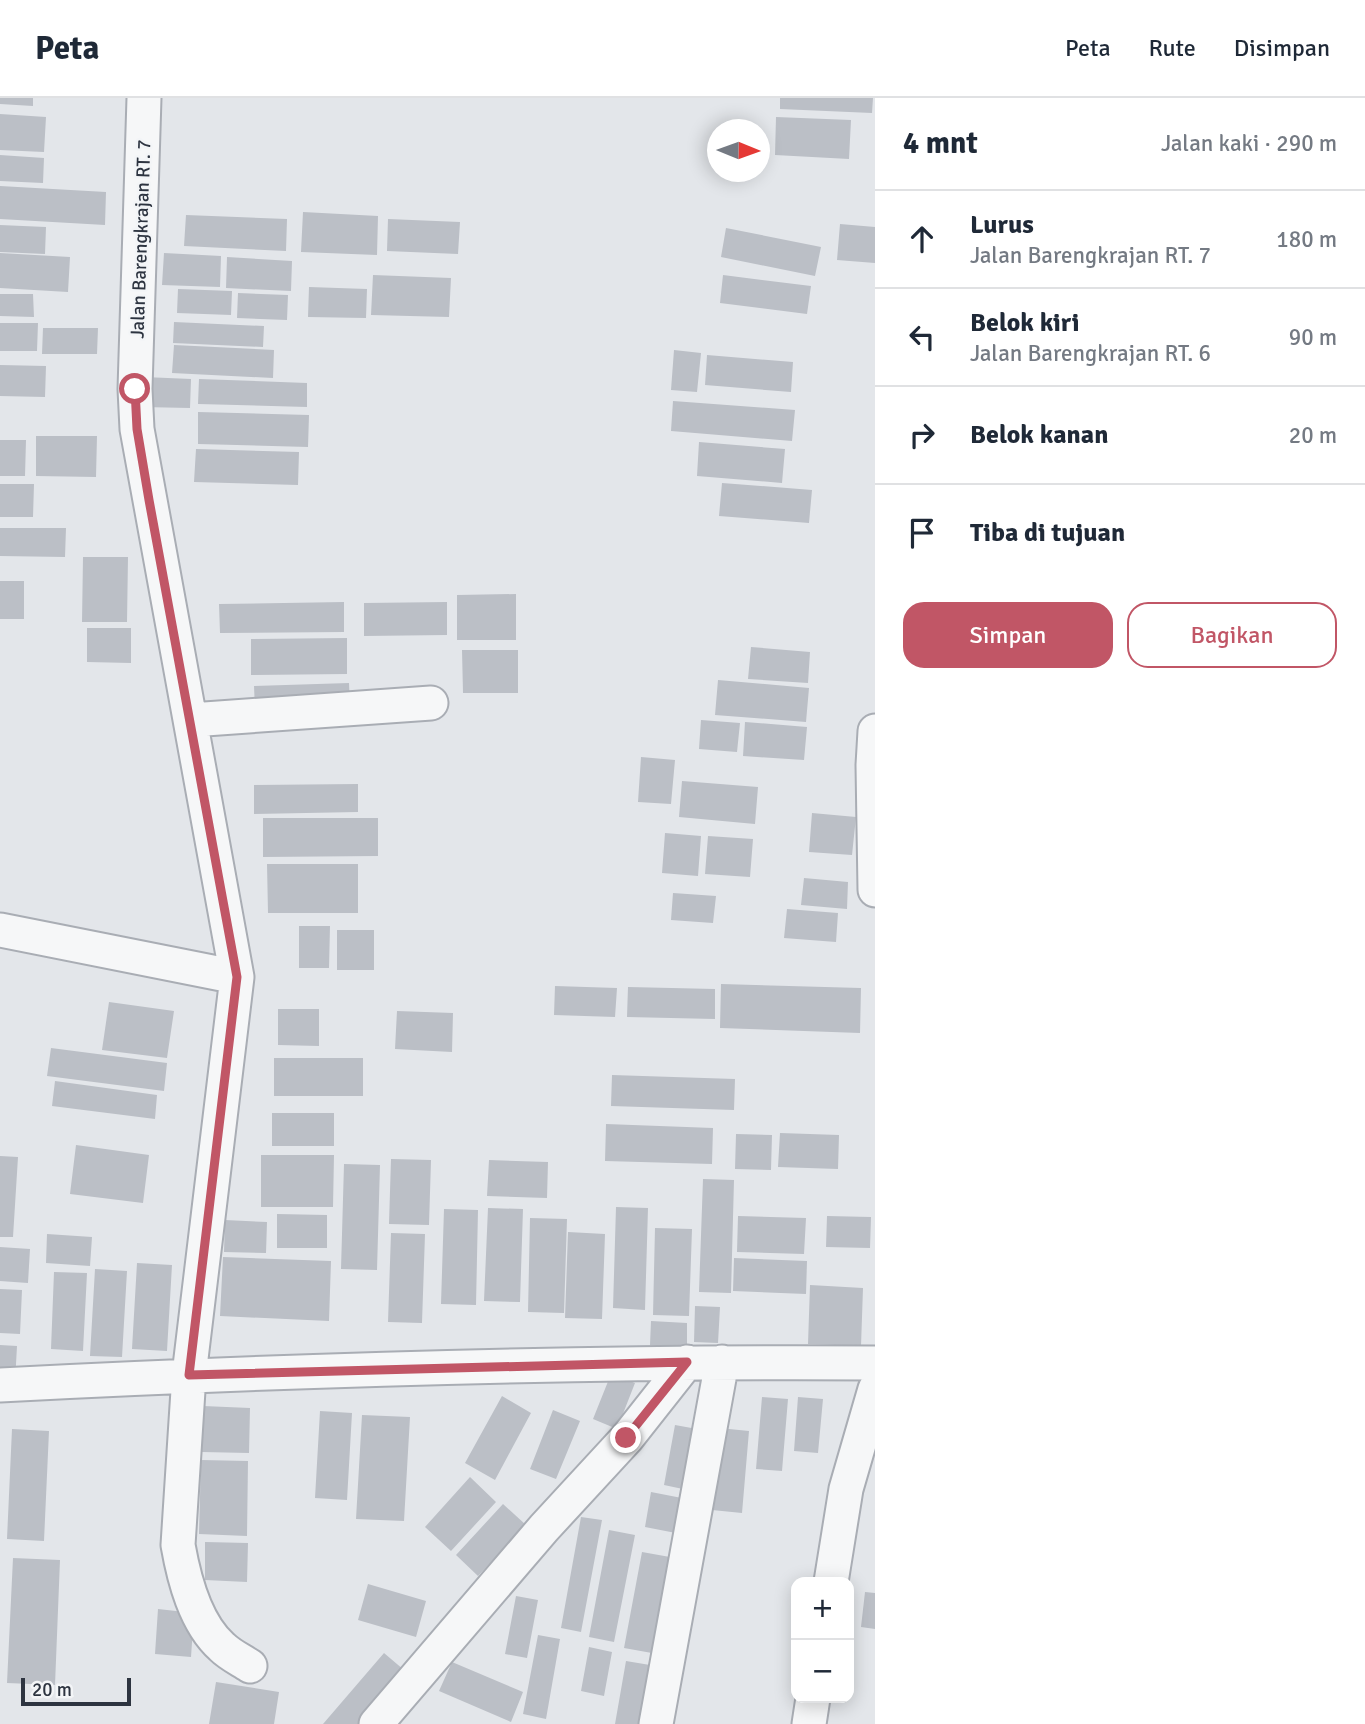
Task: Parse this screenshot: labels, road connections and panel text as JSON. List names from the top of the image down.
{
  "streets": {
    "street": ["Jalan Barengkrajan RT. 7"]
  },
  "scale_bar": "20 m",
  "north": "right",
  "page": {
    "header": "Peta",
    "nav": ["Peta", "Rute", "Disimpan"],
    "heading": ["4 mnt", "Jalan kaki · 290 m"],
    "list": [
      ["Lurus", "Jalan Barengkrajan RT. 7", "180 m"],
      ["Belok kiri", "Jalan Barengkrajan RT. 6", "90 m"],
      ["Belok kanan", "20 m"],
      "Tiba di tujuan"
    ],
    "buttons": ["Simpan", "Bagikan"],
    "map_buttons": ["+", "−"],
    "scale": "20 m"
  }
}
